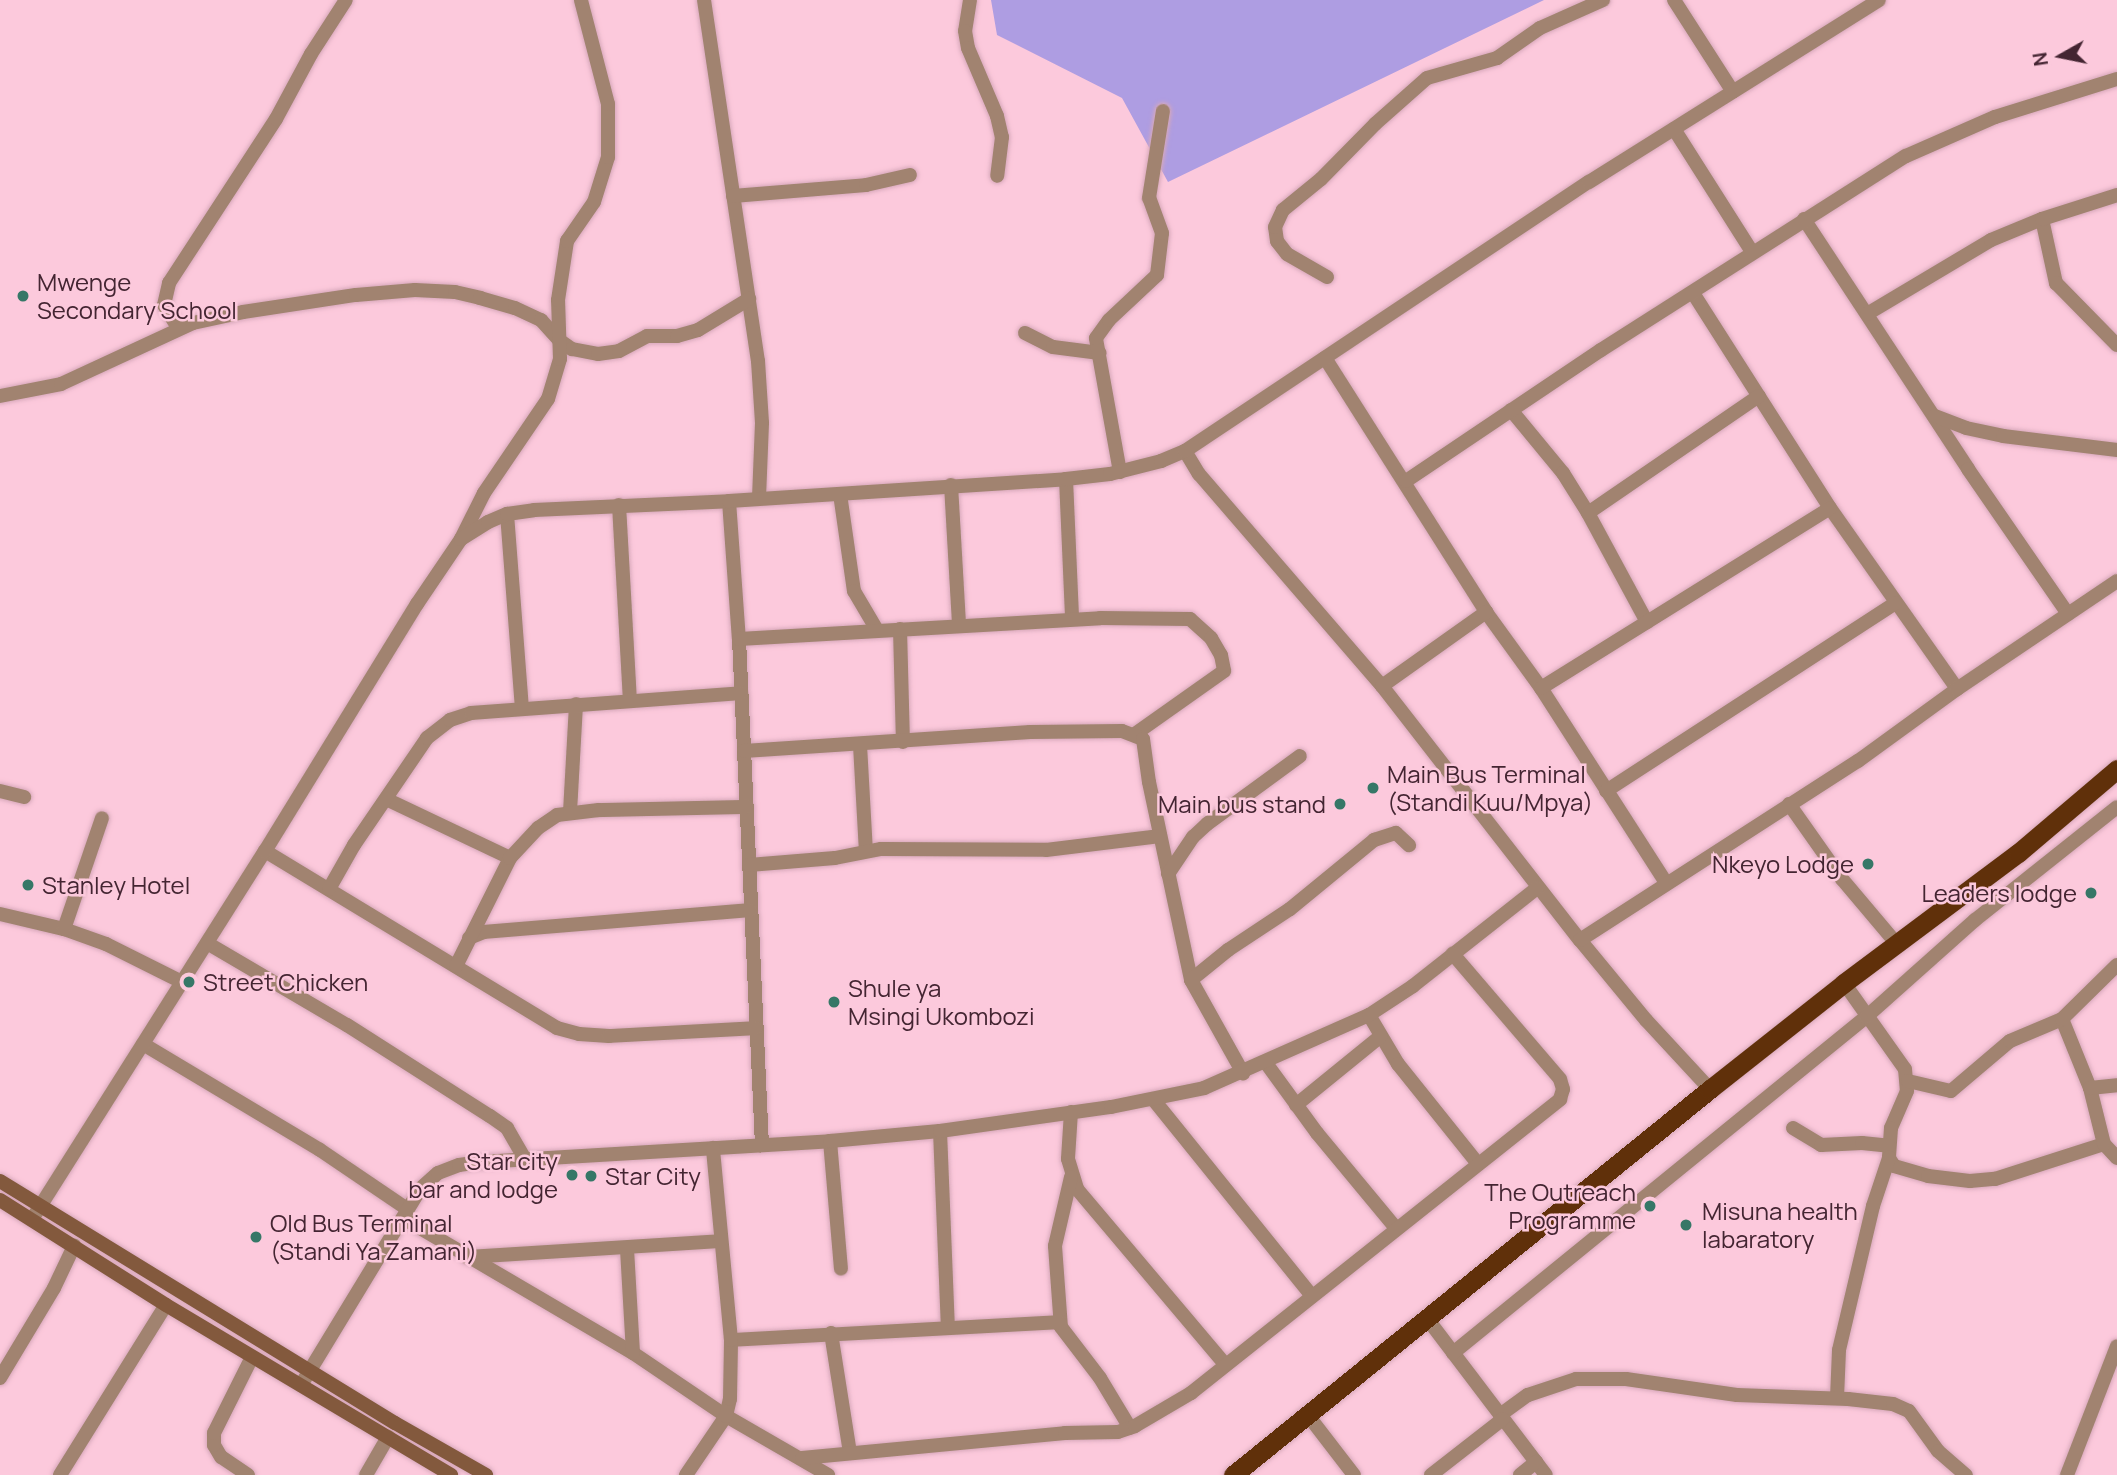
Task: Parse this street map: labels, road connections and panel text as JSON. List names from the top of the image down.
{
  "places": [
    "Mwenge Secondary School",
    "Main Bus Terminal (Standi Kuu/Mpya)",
    "Main bus stand",
    "Nkeyo Lodge",
    "Stanley Hotel",
    "Leaders lodge",
    "Street Chicken",
    "Shule ya Msingi Ukombozi",
    "Star city bar and lodge",
    "Star City",
    "The Outreach Programme",
    "Misuna health labaratory",
    "Old Bus Terminal (Standi Ya Zamani)"
  ],
  "north": "left"
}
